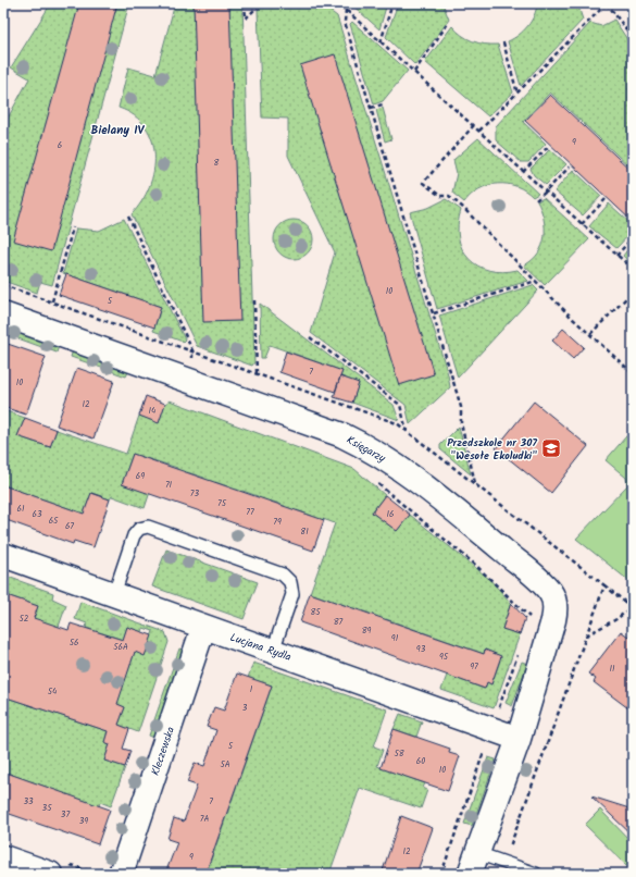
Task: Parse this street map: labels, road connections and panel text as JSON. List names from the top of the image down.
{
  "streets": {
    "street": ["Księgarzy", "Lucjana Rydla", "Kleczewska"]
  },
  "crossings": [
    ["Księgarzy", "Lucjana Rydla"],
    ["Lucjana Rydla", "Kleczewska"]
  ],
  "districts": ["Bielany IV"],
  "places": {
    "school or university": ["Przedszkole nr 307 \"Wesołe Ekoludki\""]
  },
  "house_numbers": [
    "9",
    "6",
    "8",
    "10",
    "5",
    "7",
    "10",
    "12",
    "14",
    "69",
    "71",
    "73",
    "75",
    "61",
    "77",
    "63",
    "16",
    "65",
    "79",
    "67",
    "81",
    "85",
    "52",
    "87",
    "89",
    "91",
    "56",
    "56A",
    "93",
    "95",
    "97",
    "11",
    "1",
    "54",
    "3",
    "5",
    "58",
    "60",
    "5A",
    "10",
    "33",
    "7",
    "35",
    "37",
    "7A",
    "39",
    "12",
    "9"
  ]
}
